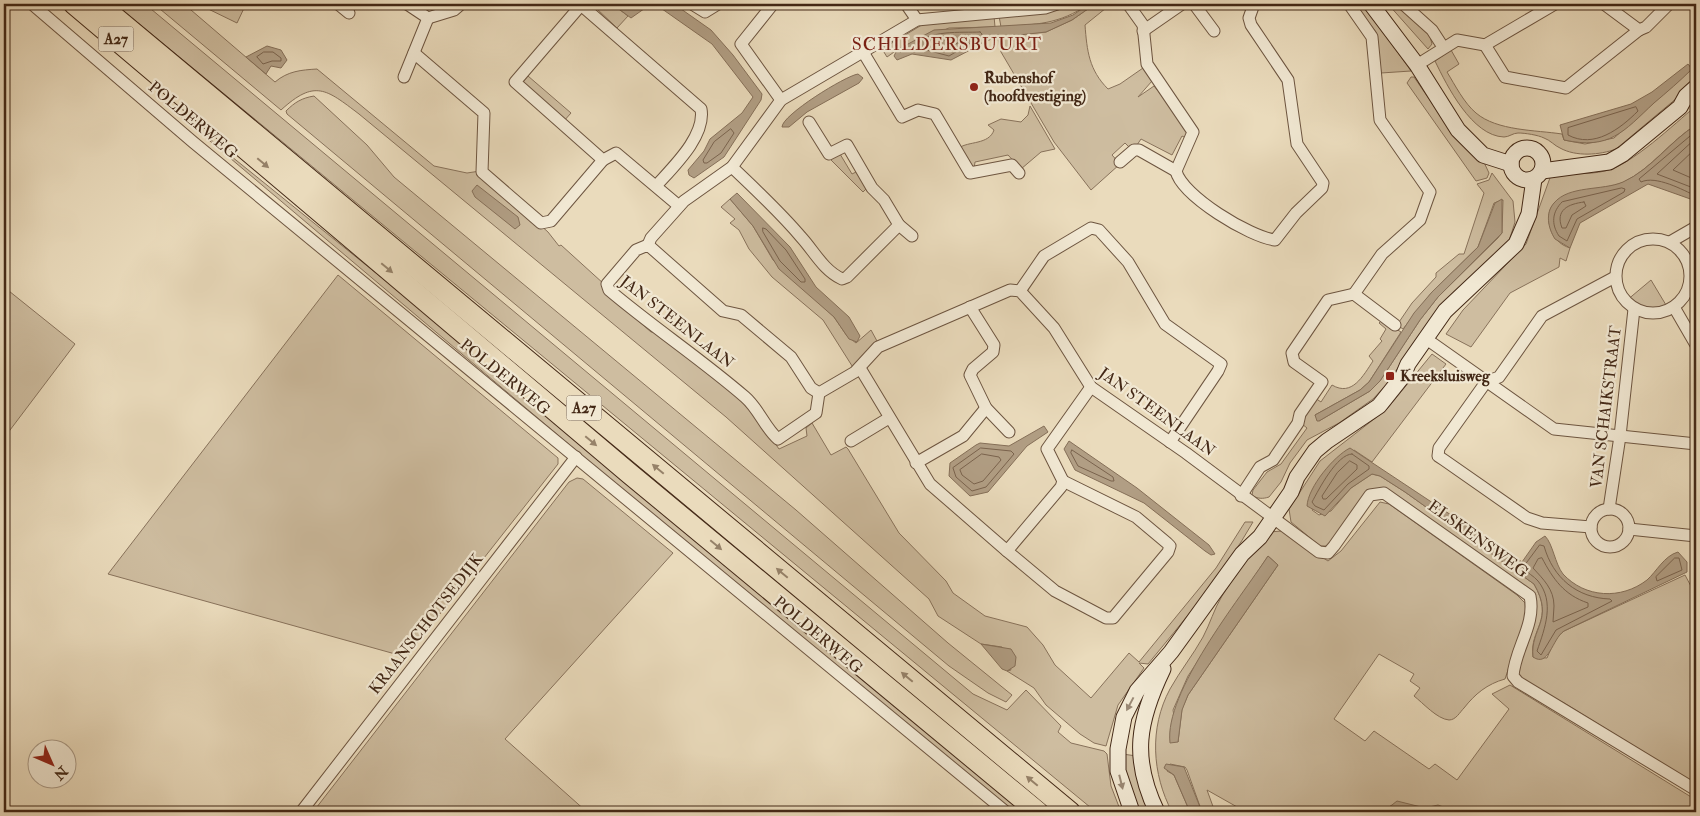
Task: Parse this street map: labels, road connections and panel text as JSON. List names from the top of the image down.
{
  "streets": {
    "highway": ["A27"],
    "street": [
      "POLDERWEG",
      "JAN STEENLAAN",
      "VAN SCHAIKSTRAAT",
      "ELSKENSWEG",
      "KRAANSCHOTSEDIJK"
    ]
  },
  "crossings": [
    ["POLDERWEG", "KRAANSCHOTSEDIJK"],
    ["JAN STEENLAAN", "ELSKENSWEG"]
  ],
  "districts": ["SCHILDERSBUURT"],
  "places": {
    "other": ["Rubenshof (hoofdvestiging)"],
    "transit": ["Kreeksluisweg"]
  },
  "north": "bottom right"
}
